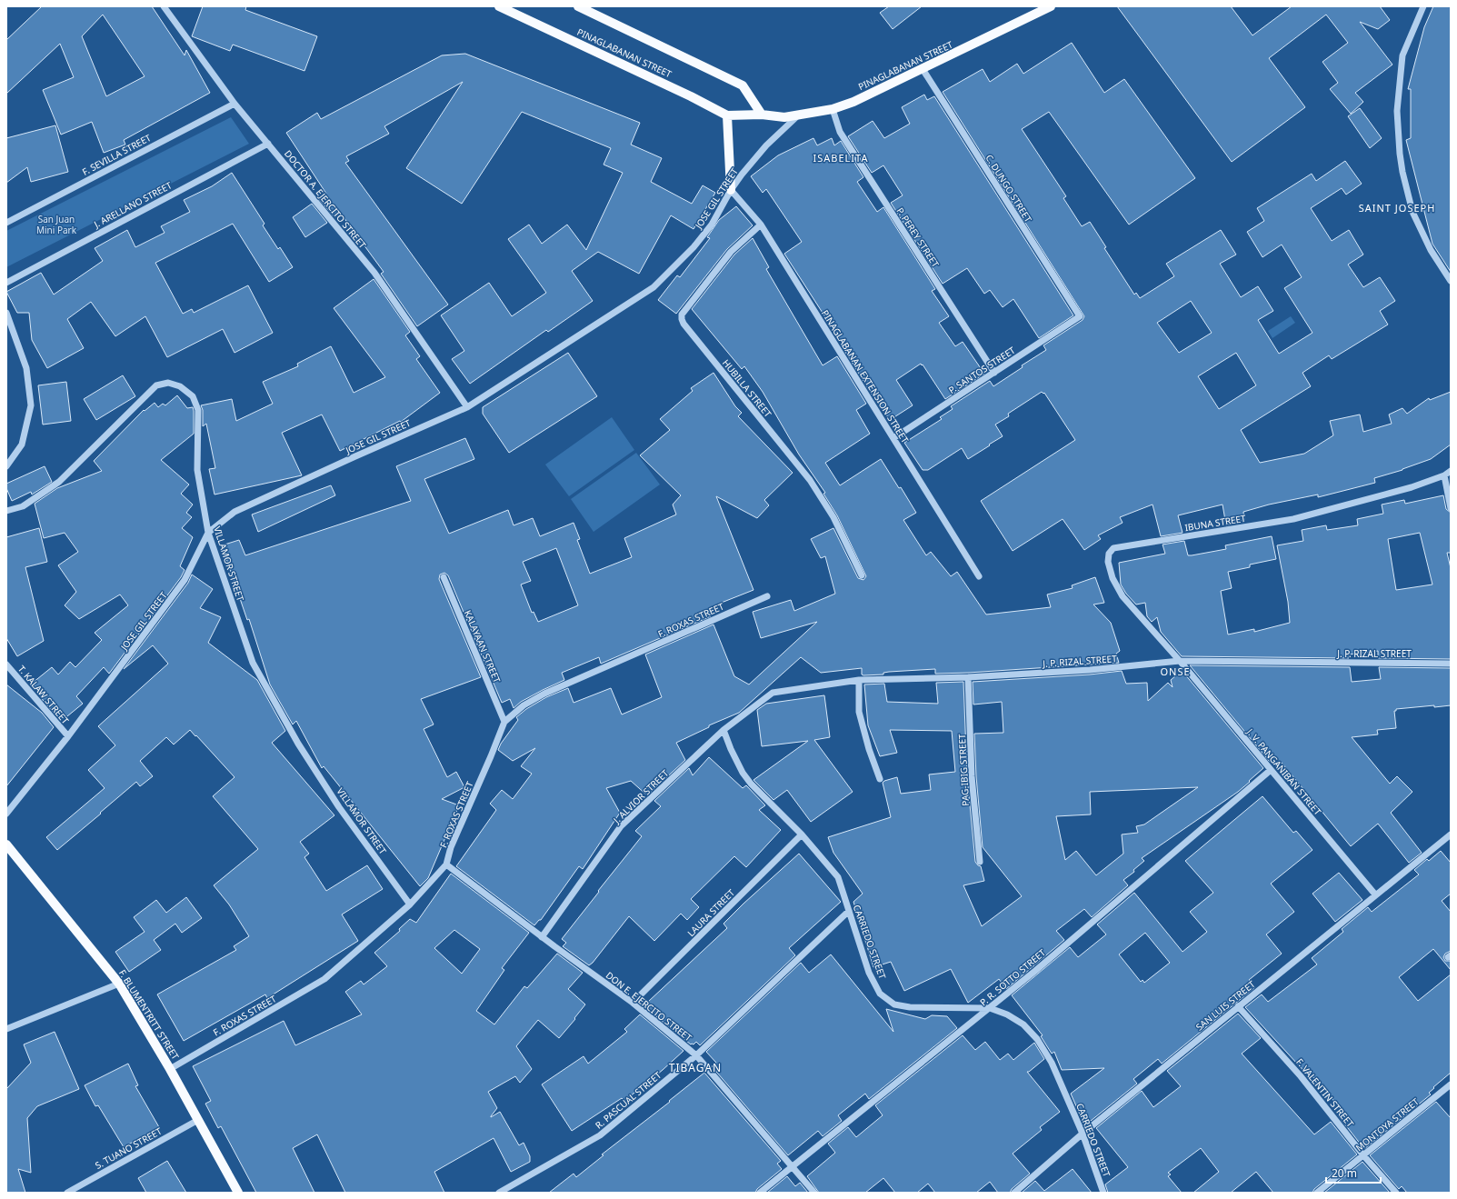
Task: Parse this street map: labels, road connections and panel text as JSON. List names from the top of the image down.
{
  "streets": {
    "main road": ["PINAGLABANAN STREET", "F. BLUMENTRITT STREET"],
    "street": [
      "F. SEVILLA STREET",
      "C. DUNGO STREET",
      "JOSE GIL STREET",
      "DOCTOR A. EJERCITO STREET",
      "J. ARELLANO STREET",
      "P. PEREY STREET",
      "P. SANTOS STREET",
      "PINAGLABANAN EXTENSION STREET",
      "HUBILLA STREET",
      "IBUNA STREET",
      "VILLAMOR STREET",
      "F. ROXAS STREET",
      "KALAYAAN STREET",
      "J. P. RIZAL STREET",
      "T. KALAW STREET",
      "PAG-IBIG STREET",
      "J. V. PANGANIBAN STREET",
      "J. ALVIOR STREET",
      "LAURA STREET",
      "CARRIEDO STREET",
      "P. R. SOTTO STREET",
      "SAN LUIS STREET",
      "DON E. EJERCITO STREET",
      "F. VALENTIN STREET",
      "R. PASCUAL STREET",
      "MONTOYA STREET",
      "S. TUANO STREET"
    ]
  },
  "crossings": [
    ["PINAGLABANAN STREET", "C. DUNGO STREET"],
    ["PINAGLABANAN STREET", "JOSE GIL STREET"],
    ["PINAGLABANAN STREET", "P. PEREY STREET"],
    ["F. SEVILLA STREET", "DOCTOR A. EJERCITO STREET"],
    ["C. DUNGO STREET", "P. SANTOS STREET"],
    ["JOSE GIL STREET", "DOCTOR A. EJERCITO STREET"],
    ["JOSE GIL STREET", "PINAGLABANAN EXTENSION STREET"],
    ["JOSE GIL STREET", "VILLAMOR STREET"],
    ["JOSE GIL STREET", "T. KALAW STREET"],
    ["DOCTOR A. EJERCITO STREET", "J. ARELLANO STREET"],
    ["P. PEREY STREET", "P. SANTOS STREET"],
    ["P. SANTOS STREET", "PINAGLABANAN EXTENSION STREET"],
    ["PINAGLABANAN EXTENSION STREET", "HUBILLA STREET"],
    ["IBUNA STREET", "J. P. RIZAL STREET"],
    ["IBUNA STREET", "J. V. PANGANIBAN STREET"],
    ["VILLAMOR STREET", "F. ROXAS STREET"],
    ["F. ROXAS STREET", "KALAYAAN STREET"],
    ["F. ROXAS STREET", "DON E. EJERCITO STREET"],
    ["F. ROXAS STREET", "F. BLUMENTRITT STREET"],
    ["J. P. RIZAL STREET", "PAG-IBIG STREET"],
    ["J. P. RIZAL STREET", "J. V. PANGANIBAN STREET"],
    ["J. P. RIZAL STREET", "J. ALVIOR STREET"],
    ["J. P. RIZAL STREET", "CARRIEDO STREET"],
    ["J. V. PANGANIBAN STREET", "P. R. SOTTO STREET"],
    ["J. V. PANGANIBAN STREET", "SAN LUIS STREET"],
    ["J. ALVIOR STREET", "CARRIEDO STREET"],
    ["J. ALVIOR STREET", "DON E. EJERCITO STREET"],
    ["LAURA STREET", "CARRIEDO STREET"],
    ["LAURA STREET", "DON E. EJERCITO STREET"],
    ["CARRIEDO STREET", "P. R. SOTTO STREET"],
    ["CARRIEDO STREET", "SAN LUIS STREET"],
    ["CARRIEDO STREET", "R. PASCUAL STREET"],
    ["P. R. SOTTO STREET", "DON E. EJERCITO STREET"],
    ["SAN LUIS STREET", "F. VALENTIN STREET"],
    ["DON E. EJERCITO STREET", "R. PASCUAL STREET"],
    ["F. BLUMENTRITT STREET", "S. TUANO STREET"],
    ["F. VALENTIN STREET", "MONTOYA STREET"]
  ],
  "districts": [
    "ISABELITA",
    "SAINT JOSEPH",
    "ONSE",
    "TIBAGAN"
  ],
  "parks": ["San Juan Mini Park"],
  "scale_bar": "20 m"
}
